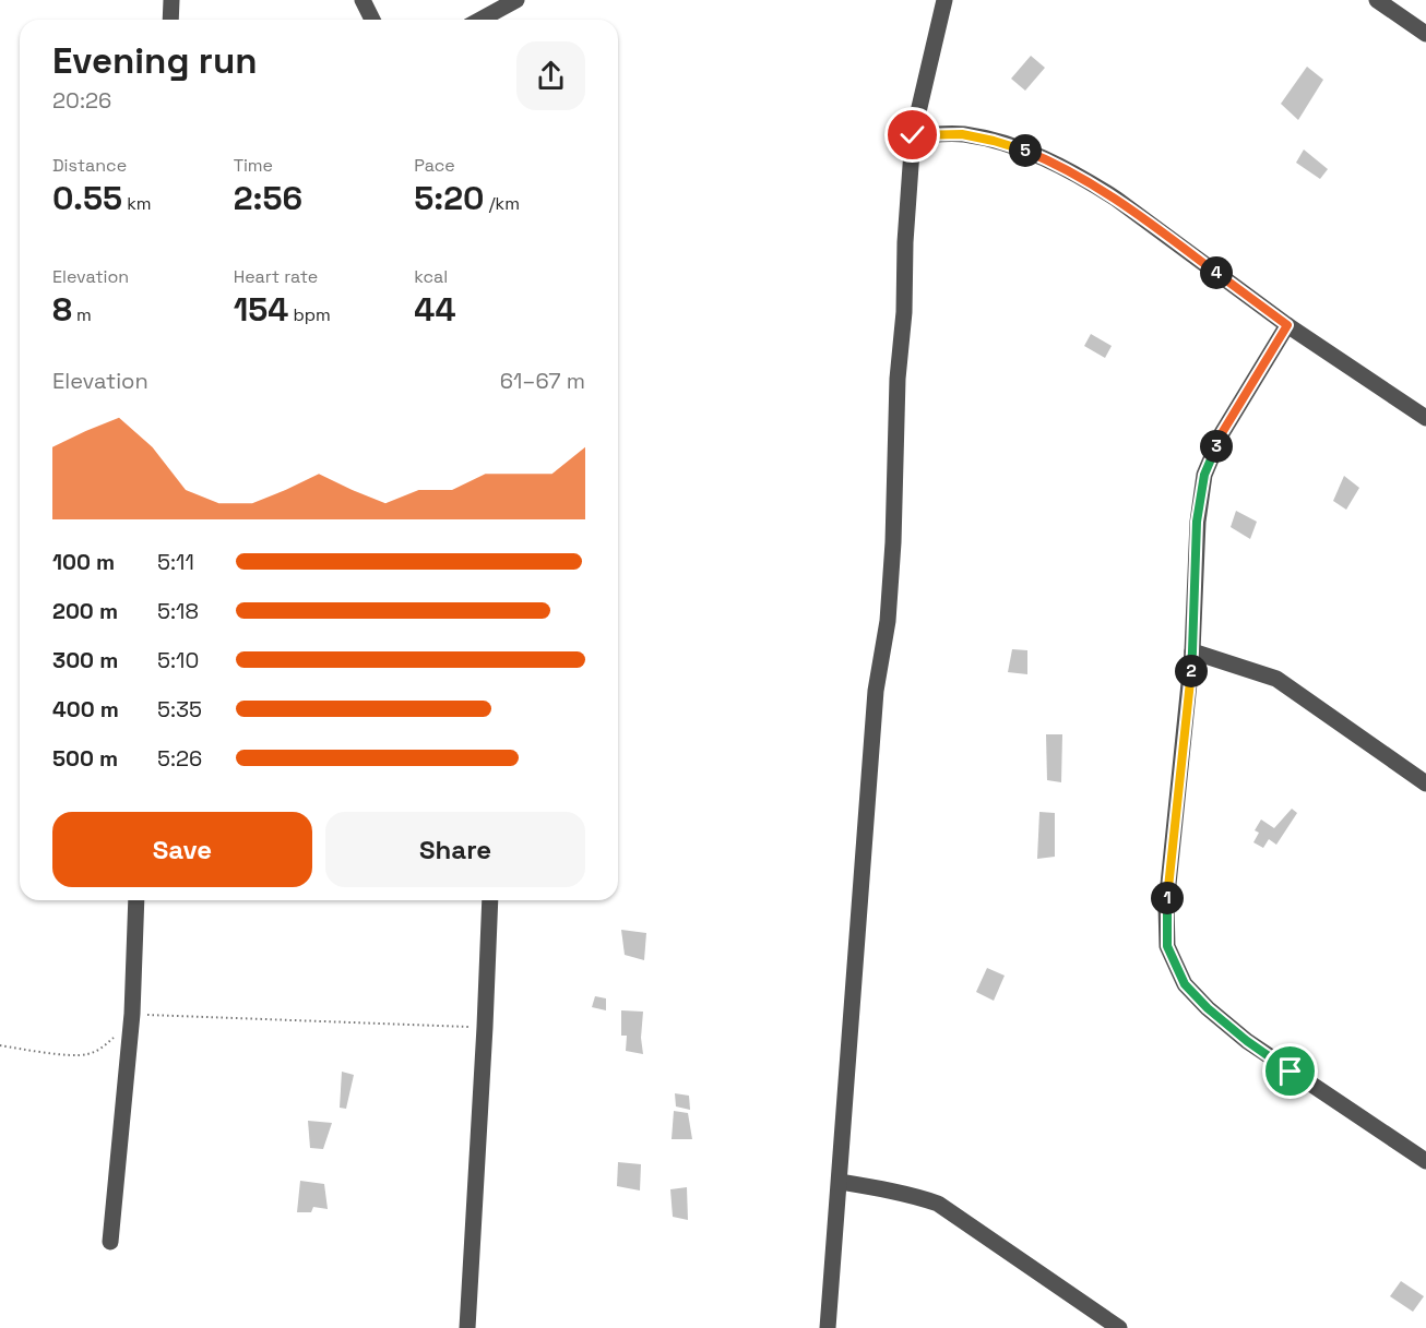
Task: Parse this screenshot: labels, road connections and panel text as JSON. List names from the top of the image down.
{
  "page": {
    "heading": ["Evening run", "20:26"],
    "stats": [
      ["Distance", "0.55 km"],
      ["Time", "2:56"],
      ["Pace", "5:20 /km"],
      ["Elevation", "8 m"],
      ["Heart rate", "154 bpm"],
      ["kcal", "44"]
    ],
    "pins": [
      "5",
      "4",
      "3",
      "2",
      "1"
    ],
    "chart": ["Elevation", "61–67 m"],
    "list": [
      {
        "name": "100 m",
        "note": "5:11"
      },
      {
        "name": "200 m",
        "note": "5:18"
      },
      {
        "name": "300 m",
        "note": "5:10"
      },
      {
        "name": "400 m",
        "note": "5:35"
      },
      {
        "name": "500 m",
        "note": "5:26"
      }
    ],
    "buttons": ["Save", "Share"]
  }
}
